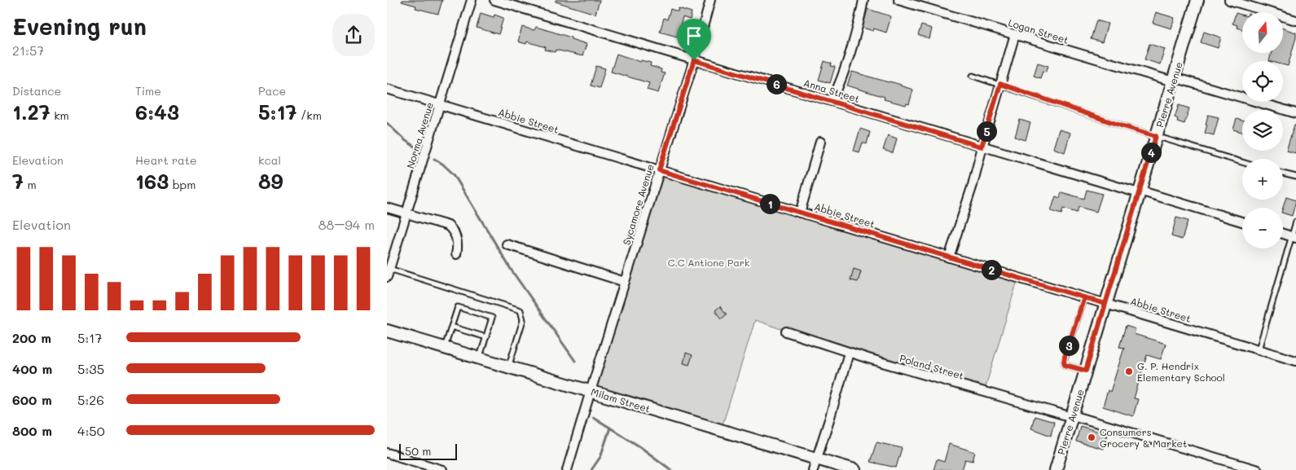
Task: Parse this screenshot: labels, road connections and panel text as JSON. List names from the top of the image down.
{
  "streets": {
    "street": [
      "Logan Street",
      "Anna Street",
      "Pierre Avenue",
      "Abbie Street",
      "Norma Avenue",
      "Sycamore Avenue",
      "Poland Street",
      "Milam Street"
    ]
  },
  "crossings": [
    ["Logan Street", "Pierre Avenue"],
    ["Anna Street", "Pierre Avenue"],
    ["Anna Street", "Sycamore Avenue"],
    ["Pierre Avenue", "Abbie Street"],
    ["Pierre Avenue", "Poland Street"],
    ["Abbie Street", "Norma Avenue"],
    ["Abbie Street", "Sycamore Avenue"],
    ["Sycamore Avenue", "Milam Street"]
  ],
  "parks": ["C.C Antione Park"],
  "places": ["G. P. Hendrix Elementary School", "Consumers Grocery & Market"],
  "scale_bar": "50 m",
  "north": "top",
  "page": {
    "heading": ["Evening run", "21:57"],
    "map_buttons": ["+", "−"],
    "stats": [
      ["Distance", "1.27 km"],
      ["Time", "6:43"],
      ["Pace", "5:17 /km"],
      ["Elevation", "7 m"],
      ["Heart rate", "163 bpm"],
      ["kcal", "89"]
    ],
    "pins": [
      "6",
      "5",
      "4",
      "1",
      "2",
      "3"
    ],
    "chart": ["Elevation", "88–94 m"],
    "list": [
      {
        "name": "200 m",
        "note": "5:17"
      },
      {
        "name": "400 m",
        "note": "5:35"
      },
      {
        "name": "600 m",
        "note": "5:26"
      },
      {
        "name": "800 m",
        "note": "4:50"
      }
    ],
    "scale": "50 m"
  }
}
